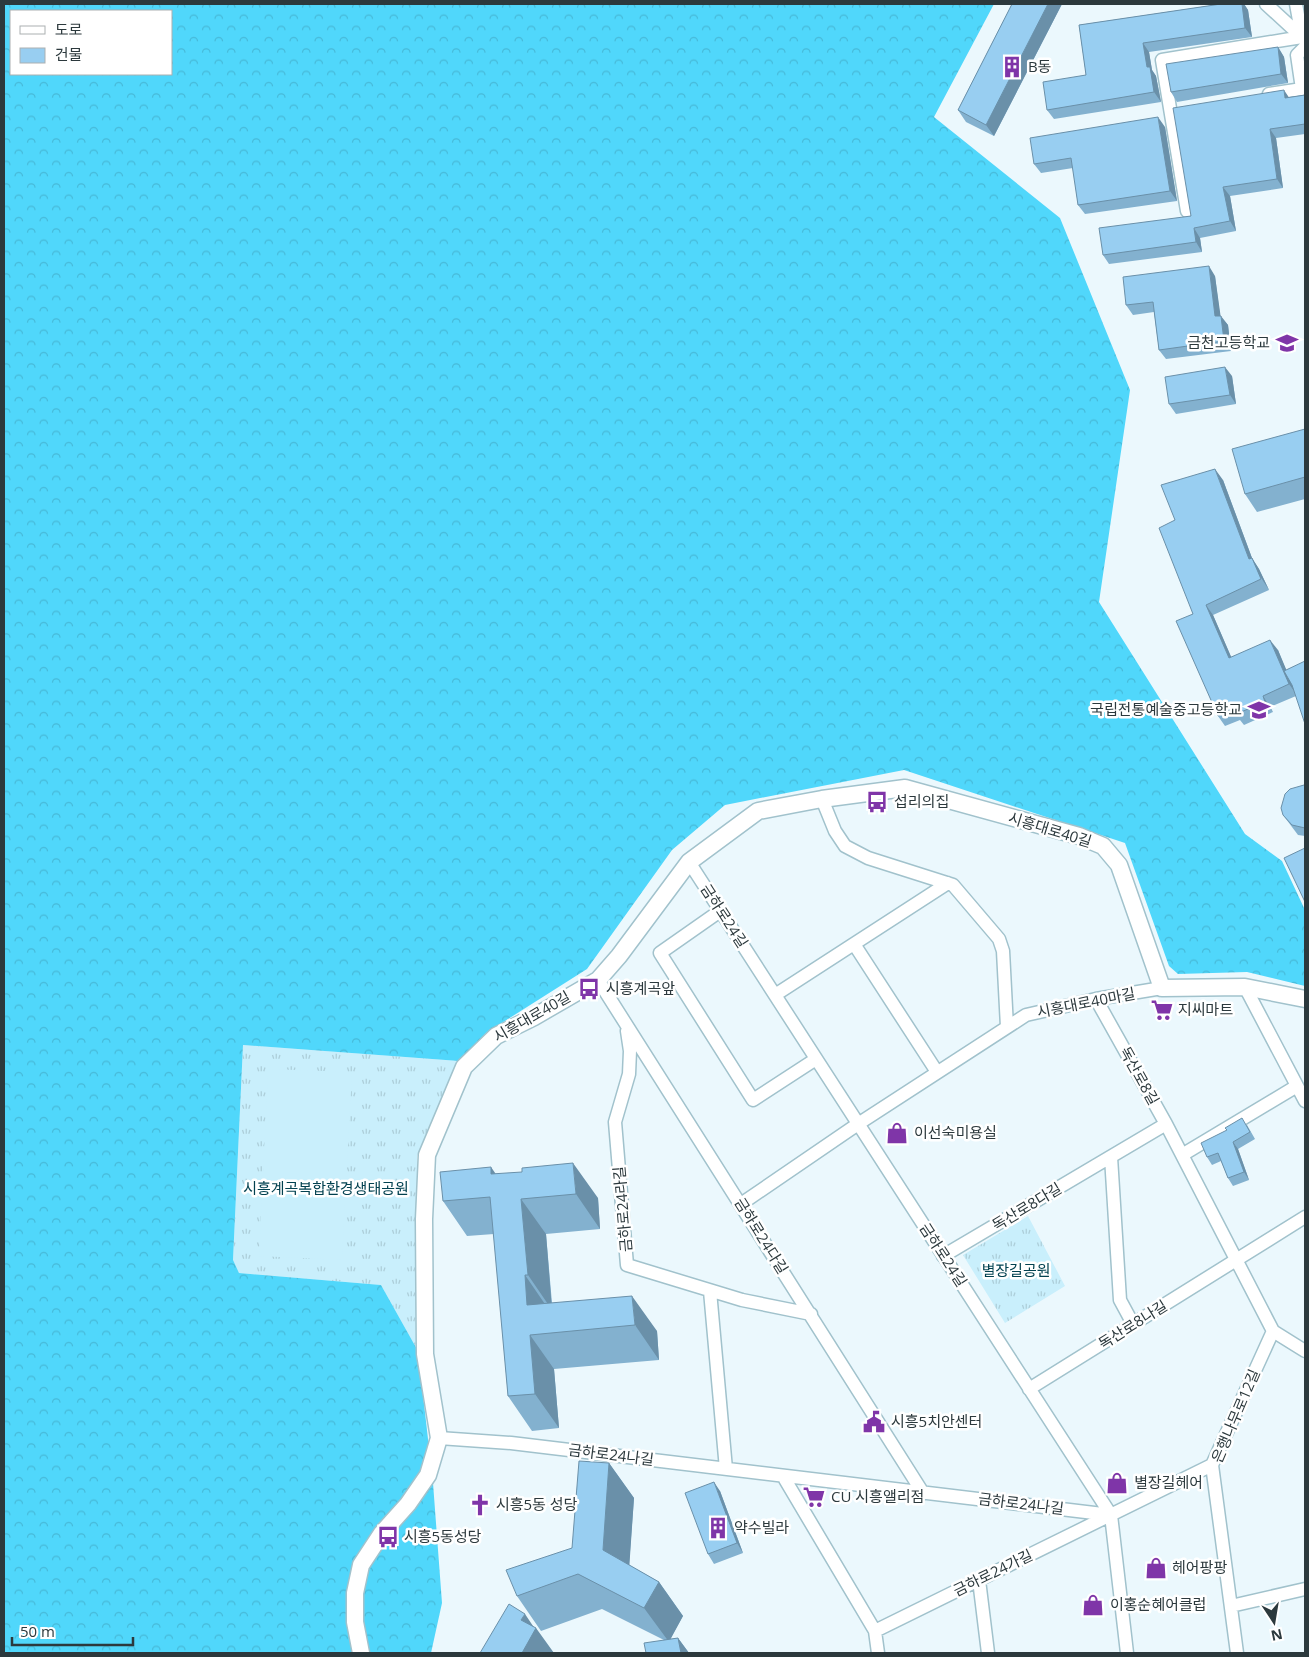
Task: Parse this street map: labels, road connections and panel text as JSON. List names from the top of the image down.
{
  "streets": {
    "street": [
      "시흥대로40길",
      "금하로24길",
      "시흥대로40마길",
      "독산로8길",
      "독산로8다길",
      "금하로24라길",
      "금하로24다길",
      "독산로8나길",
      "은행나무로12길",
      "금하로24나길",
      "금하로24가길"
    ]
  },
  "crossings": [
    ["시흥대로40길", "금하로24길"],
    ["시흥대로40길", "시흥대로40마길"],
    ["시흥대로40길", "금하로24다길"],
    ["시흥대로40길", "금하로24나길"],
    ["금하로24길", "시흥대로40마길"],
    ["금하로24길", "독산로8다길"],
    ["금하로24길", "독산로8나길"],
    ["금하로24길", "금하로24나길"],
    ["금하로24길", "금하로24가길"],
    ["시흥대로40마길", "독산로8길"],
    ["시흥대로40마길", "금하로24다길"],
    ["독산로8길", "독산로8다길"],
    ["독산로8길", "독산로8나길"],
    ["독산로8길", "은행나무로12길"],
    ["금하로24라길", "금하로24다길"],
    ["금하로24다길", "금하로24나길"],
    ["금하로24나길", "금하로24가길"]
  ],
  "parks": ["시흥계곡복합환경생태공원", "별장길공원"],
  "places": {
    "building": ["B동", "약수빌라"],
    "school or university": ["금천고등학교", "국립전통예술중고등학교"],
    "bus stop": ["섭리의집", "시흥계곡앞", "시흥5동성당"],
    "supermarket": ["지씨마트", "CU 시흥앨리점"],
    "shop": [
      "이선숙미용실",
      "별장길헤어",
      "헤어팡팡",
      "이홍순혜어클럽"
    ],
    "public building": ["시흥5치안센터"],
    "church": ["시흥5동 성당"]
  },
  "legend": ["도로", "건물"],
  "scale_bar": "50 m",
  "north": "bottom"
}
